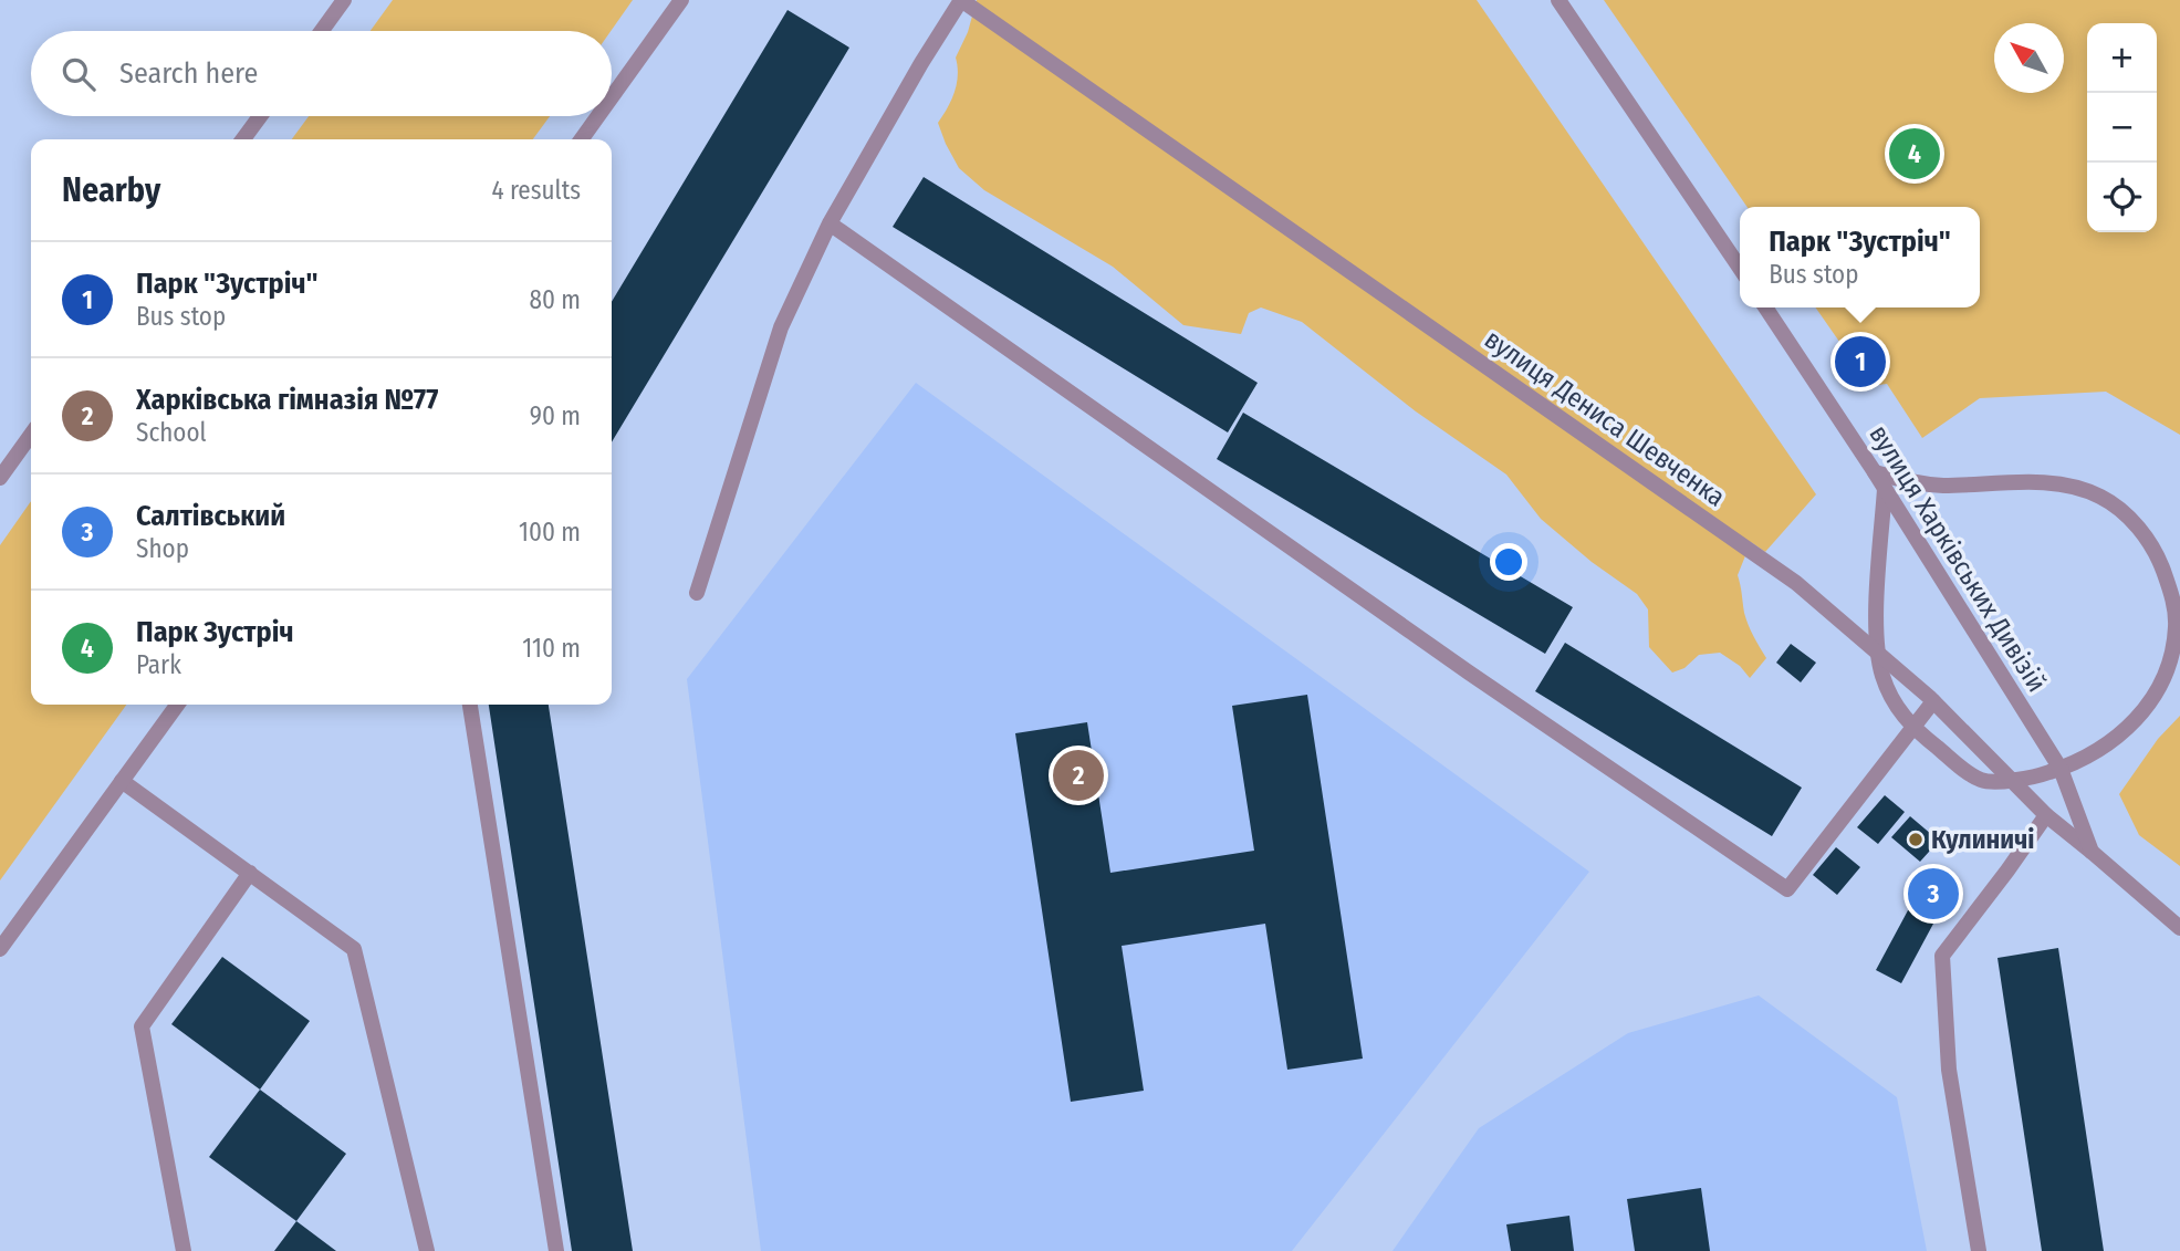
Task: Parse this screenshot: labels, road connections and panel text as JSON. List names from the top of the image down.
{
  "streets": {
    "street": ["вулиця Дениса Шевченка", "вулиця Харківських Дивізій"]
  },
  "crossings": [
    ["вулиця Дениса Шевченка", "вулиця Харківських Дивізій"]
  ],
  "places": ["Кулиничі"],
  "north": "top left",
  "page": {
    "map_buttons": ["+", "−"],
    "search": "Search here",
    "pins": [
      "4",
      "1",
      "2",
      "3"
    ],
    "heading": ["Nearby", "4 results"],
    "popup": ["Парк \"Зустріч\"", "Bus stop"],
    "list": [
      {
        "mark": "1",
        "name": "Парк \"Зустріч\"",
        "note": "Bus stop",
        "value": "80 m"
      },
      {
        "mark": "2",
        "name": "Харківська гімназія №77",
        "note": "School",
        "value": "90 m"
      },
      {
        "mark": "3",
        "name": "Салтівський",
        "note": "Shop",
        "value": "100 m"
      },
      {
        "mark": "4",
        "name": "Парк Зустріч",
        "note": "Park",
        "value": "110 m"
      }
    ]
  }
}
